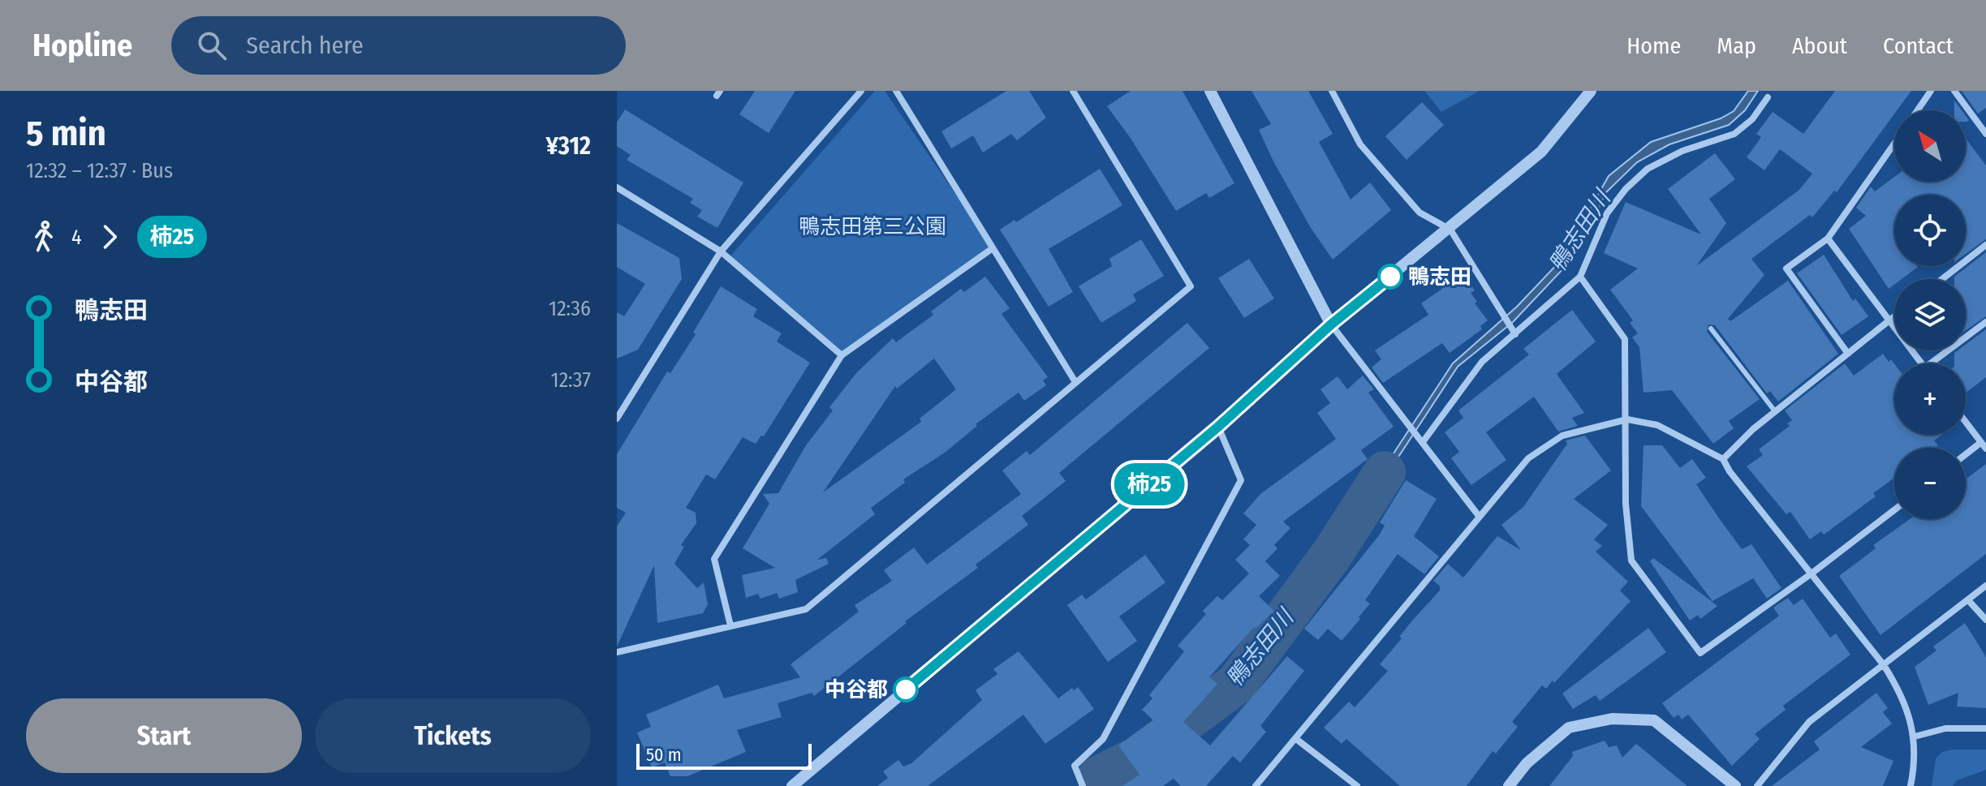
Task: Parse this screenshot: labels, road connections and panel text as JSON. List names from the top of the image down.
{
  "water": ["鴨志田川"],
  "parks": ["鴨志田第三公園"],
  "places": ["鴨志田", "中谷都"],
  "lines": ["bus line 柿25"],
  "scale_bar": "50 m",
  "north": "top left",
  "page": {
    "header": "Hopline",
    "search": "Search here",
    "nav": [
      "Home",
      "Map",
      "About",
      "Contact"
    ],
    "heading": ["5 min", "12:32 – 12:37 · Bus", "¥312"],
    "on_map": "柿25",
    "map_buttons": ["+", "−"],
    "legs": ["4", "柿25"],
    "list": [
      {
        "name": "鴨志田",
        "value": "12:36"
      },
      {
        "name": "中谷都",
        "value": "12:37"
      }
    ],
    "buttons": ["Start", "Tickets"],
    "scale": "50 m"
  }
}
